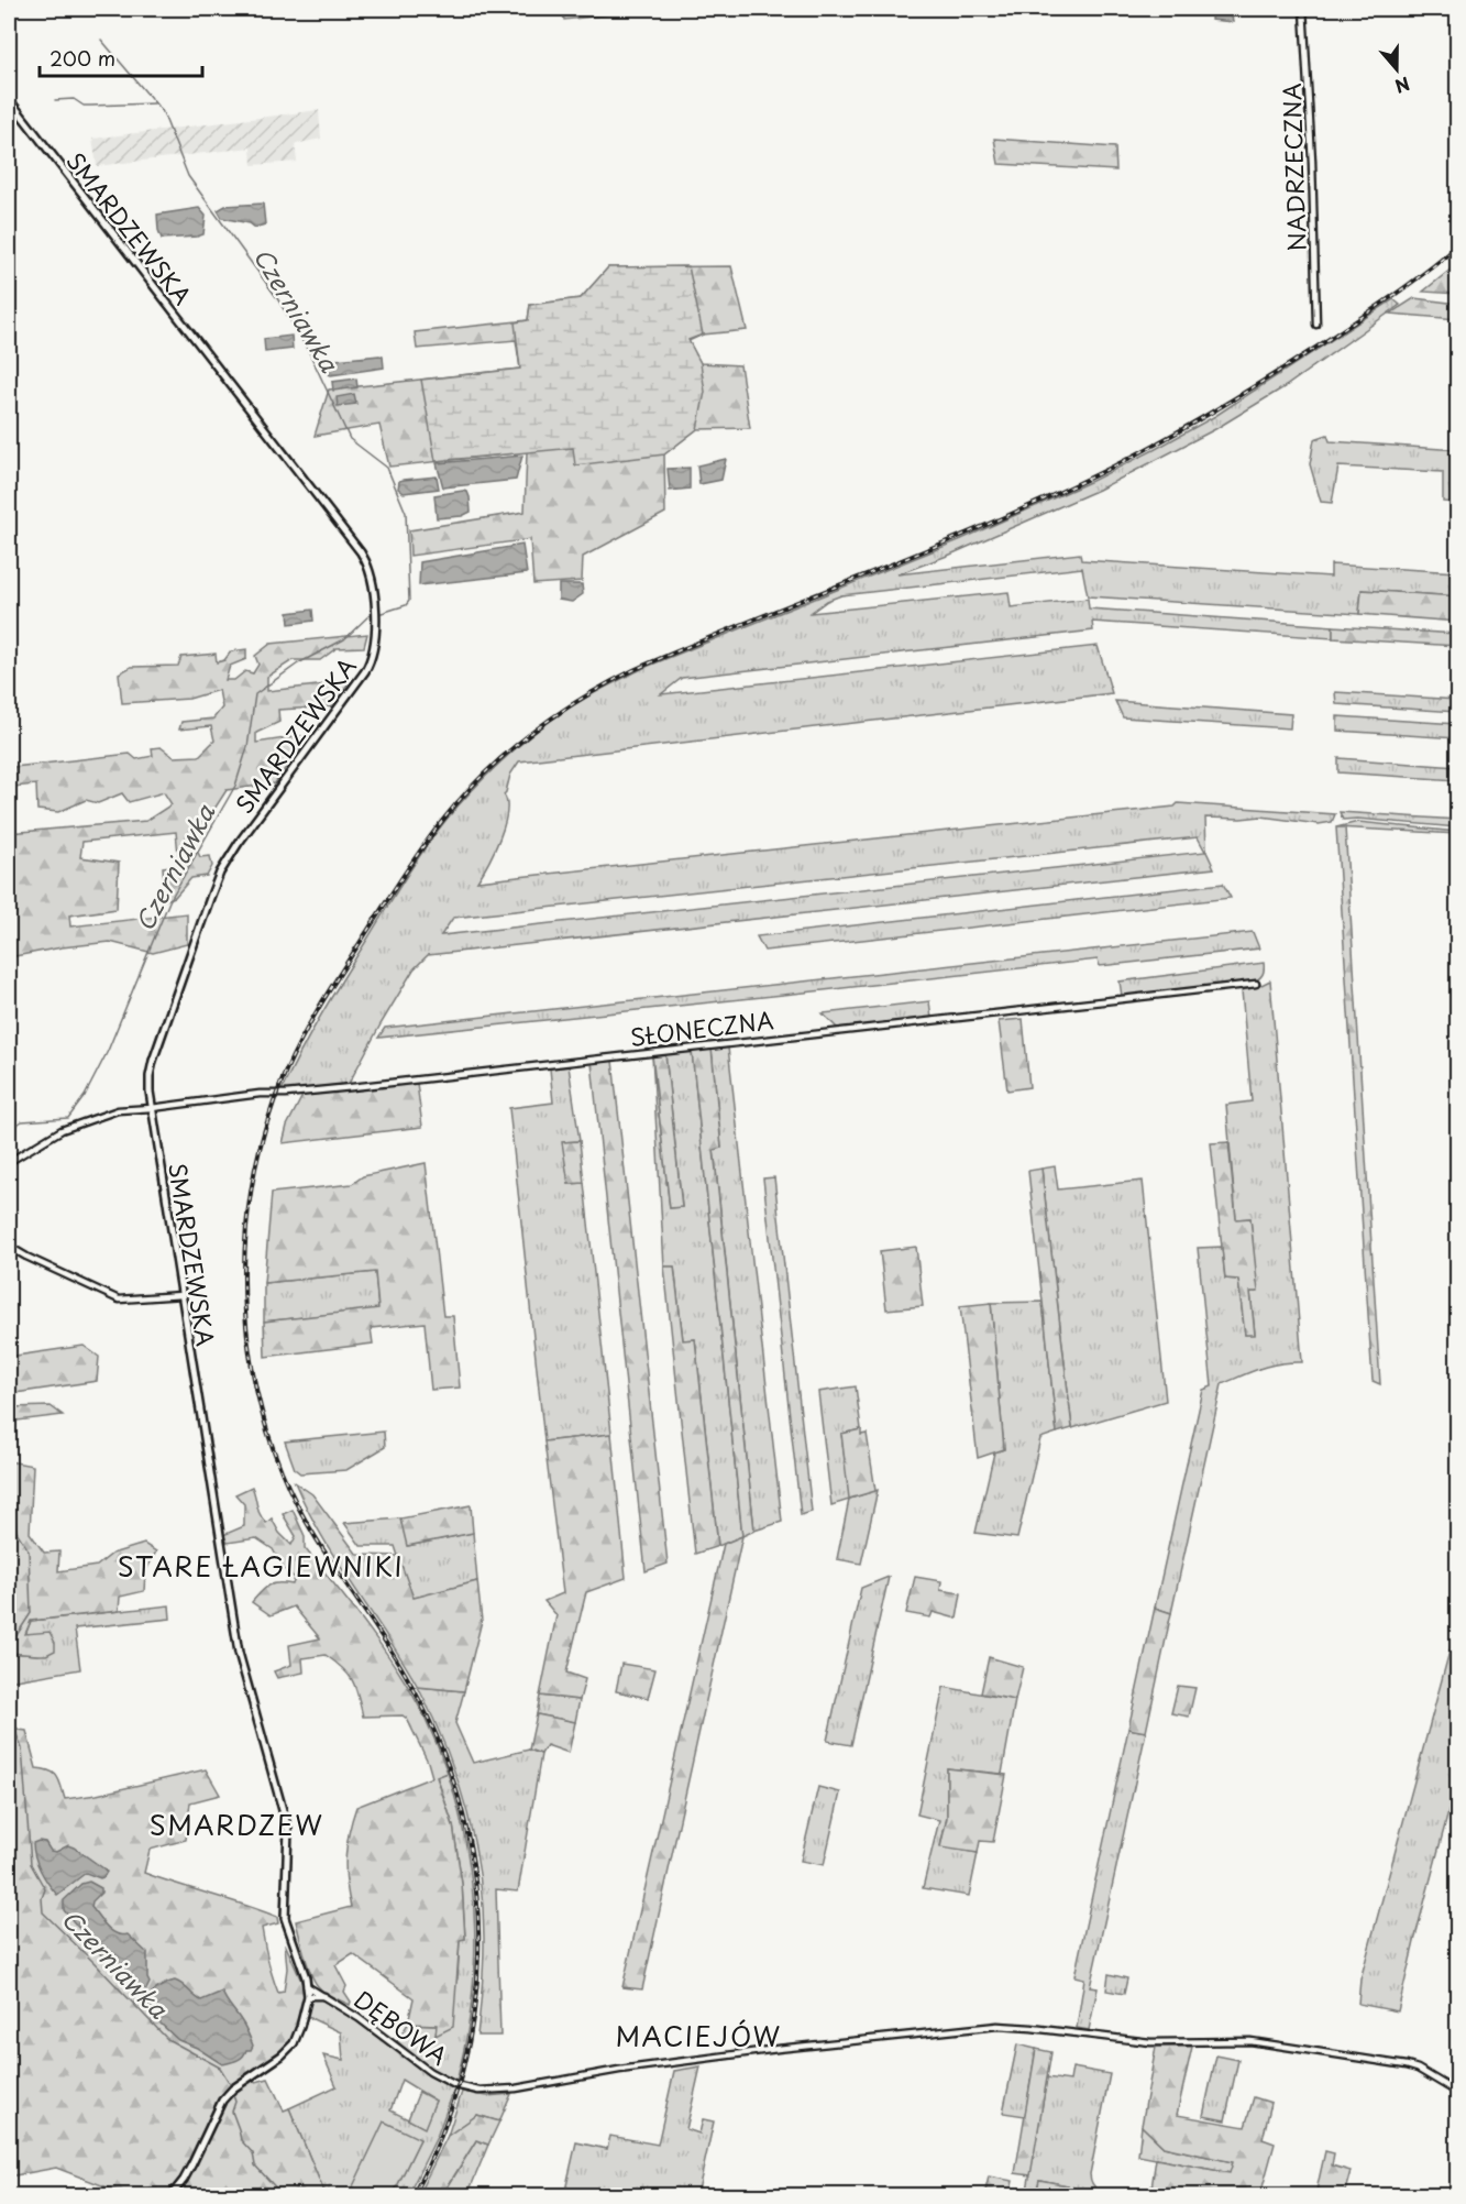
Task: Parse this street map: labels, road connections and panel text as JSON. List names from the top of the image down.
{
  "streets": {
    "street": [
      "NADRZECZNA",
      "SMARDZEWSKA",
      "SŁONECZNA",
      "DĘBOWA"
    ]
  },
  "crossings": [
    ["SMARDZEWSKA", "SŁONECZNA"],
    ["SMARDZEWSKA", "DĘBOWA"]
  ],
  "districts": ["STARE ŁAGIEWNIKI", "SMARDZEW", "MACIEJÓW"],
  "water": ["Czerniawka"],
  "scale_bar": "200 m",
  "north": "bottom"
}
